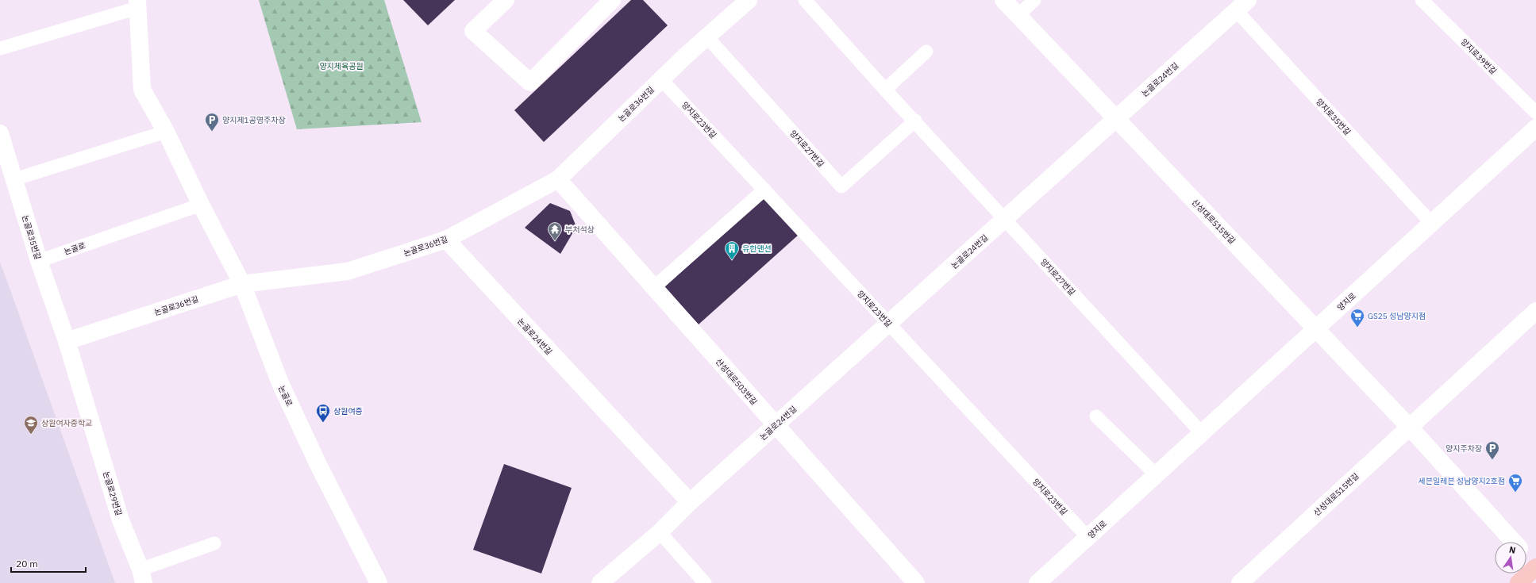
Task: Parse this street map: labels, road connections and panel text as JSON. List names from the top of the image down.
{
  "streets": {
    "street": [
      "논골로24번길",
      "논골로36번길",
      "산성대로515번길",
      "논골로35번길",
      "논골로",
      "양지로",
      "산성대로503번길",
      "논골로29번길"
    ],
    "lane": [
      "양지로39번길",
      "양지로35번길",
      "양지로23번길",
      "양지로27번길"
    ]
  },
  "crossings": [
    ["논골로24번길", "논골로36번길"],
    ["논골로24번길", "양지로35번길"],
    ["논골로24번길", "양지로23번길"],
    ["논골로24번길", "양지로27번길"],
    ["논골로24번길", "산성대로515번길"],
    ["논골로24번길", "산성대로503번길"],
    ["논골로36번길", "양지로23번길"],
    ["논골로36번길", "양지로27번길"],
    ["논골로36번길", "논골로35번길"],
    ["논골로36번길", "논골로"],
    ["논골로36번길", "산성대로503번길"],
    ["논골로36번길", "논골로29번길"],
    ["양지로35번길", "양지로"],
    ["양지로23번길", "양지로"],
    ["양지로27번길", "양지로"],
    ["산성대로515번길", "양지로"],
    ["논골로35번길", "논골로"],
    ["논골로35번길", "논골로29번길"]
  ],
  "parks": ["양지체육공원"],
  "places": {
    "parking": ["양지제1공영주차장", "양지주차장"],
    "temple": ["부처석상"],
    "building": ["유한맨션"],
    "supermarket": ["GS25 성남양지점", "세븐일레븐 성남양지2호점"],
    "bus stop": ["상원여중"],
    "school or university": ["상원여자중학교"]
  },
  "scale_bar": "20 m",
  "north": "top"
}
